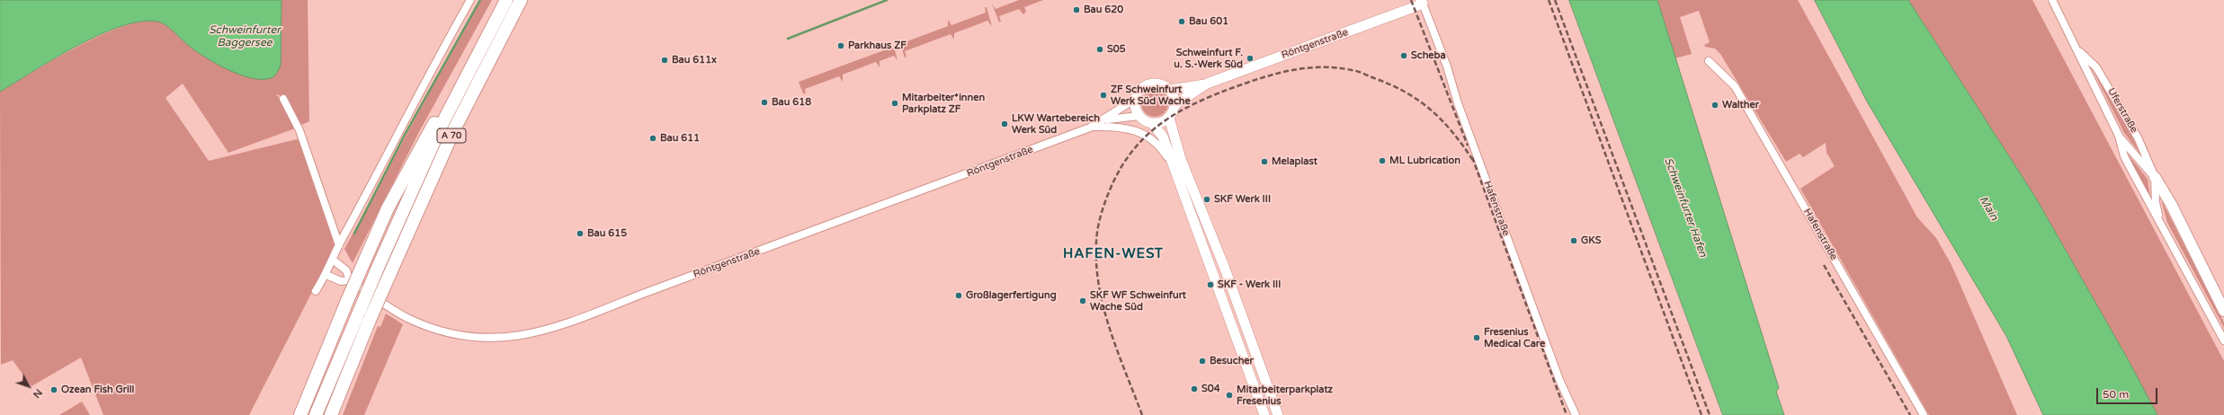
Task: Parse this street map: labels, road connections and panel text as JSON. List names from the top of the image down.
{
  "streets": {
    "highway": ["A 70"],
    "street": ["Röntgenstraße", "Uferstraße", "Hafenstraße"]
  },
  "crossings": [
    ["Röntgenstraße", "Hafenstraße"]
  ],
  "districts": ["HAFEN-WEST"],
  "water": ["Schweinfurter Baggersee", "Schweinfurter Hafen", "Main"],
  "places": [
    "Bau 620",
    "Bau 601",
    "Parkhaus ZF",
    "S05",
    "Scheba",
    "Schweinfurt F. u. S.-Werk Süd",
    "Bau 611x",
    "ZF Schweinfurt Werk Süd Wache",
    "Bau 618",
    "Mitarbeiter*innen Parkplatz ZF",
    "Walther",
    "LKW Wartebereich Werk Süd",
    "Bau 611",
    "ML Lubrication",
    "Melaplast",
    "SKF Werk III",
    "Bau 615",
    "GKS",
    "SKF - Werk III",
    "Großlagerfertigung",
    "SKF WF Schweinfurt Wache Süd",
    "Fresenius Medical Care",
    "Besucher",
    "S04",
    "Ozean Fish Grill",
    "Mitarbeiterparkplatz Fresenius"
  ],
  "scale_bar": "50 m",
  "north": "bottom right"
}
